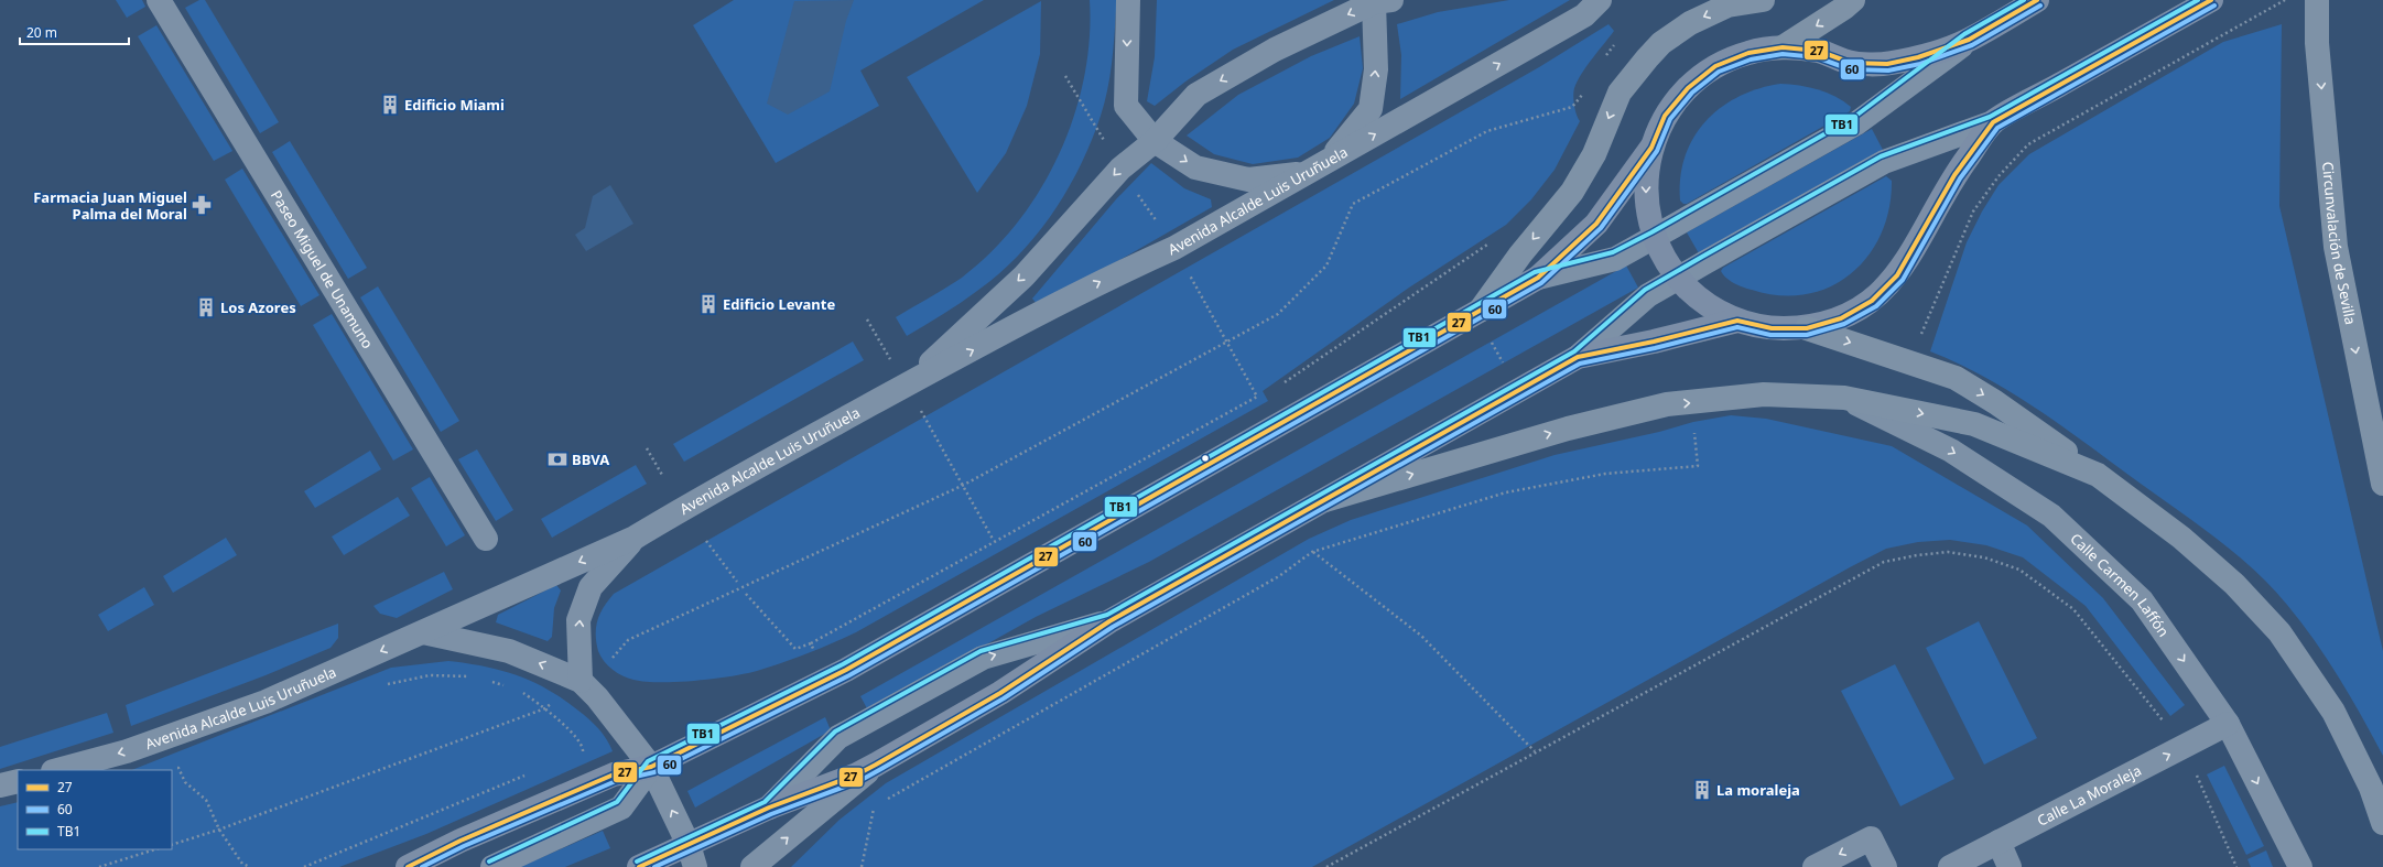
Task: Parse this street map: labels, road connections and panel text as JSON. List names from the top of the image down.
{
  "streets": {
    "highway": ["Circunvalación de Sevilla"],
    "street": [
      "Avenida Alcalde Luis Uruñuela",
      "Paseo Miguel de Unamuno",
      "Calle Carmen Laffón",
      "Calle La Moraleja"
    ]
  },
  "crossings": [
    ["Calle Carmen Laffón", "Calle La Moraleja"]
  ],
  "one_way": ["Circunvalación de Sevilla", "Calle Carmen Laffón", "Calle La Moraleja"],
  "places": {
    "building": [
      "Edificio Miami",
      "Edificio Levante",
      "Los Azores",
      "La moraleja"
    ],
    "pharmacy": ["Farmacia Juan Miguel Palma del Moral"],
    "bank": ["BBVA"]
  },
  "lines": ["transit line 27", "transit line TB1", "transit line 60"],
  "legend": ["27", "60", "TB1"],
  "scale_bar": "20 m"
}
